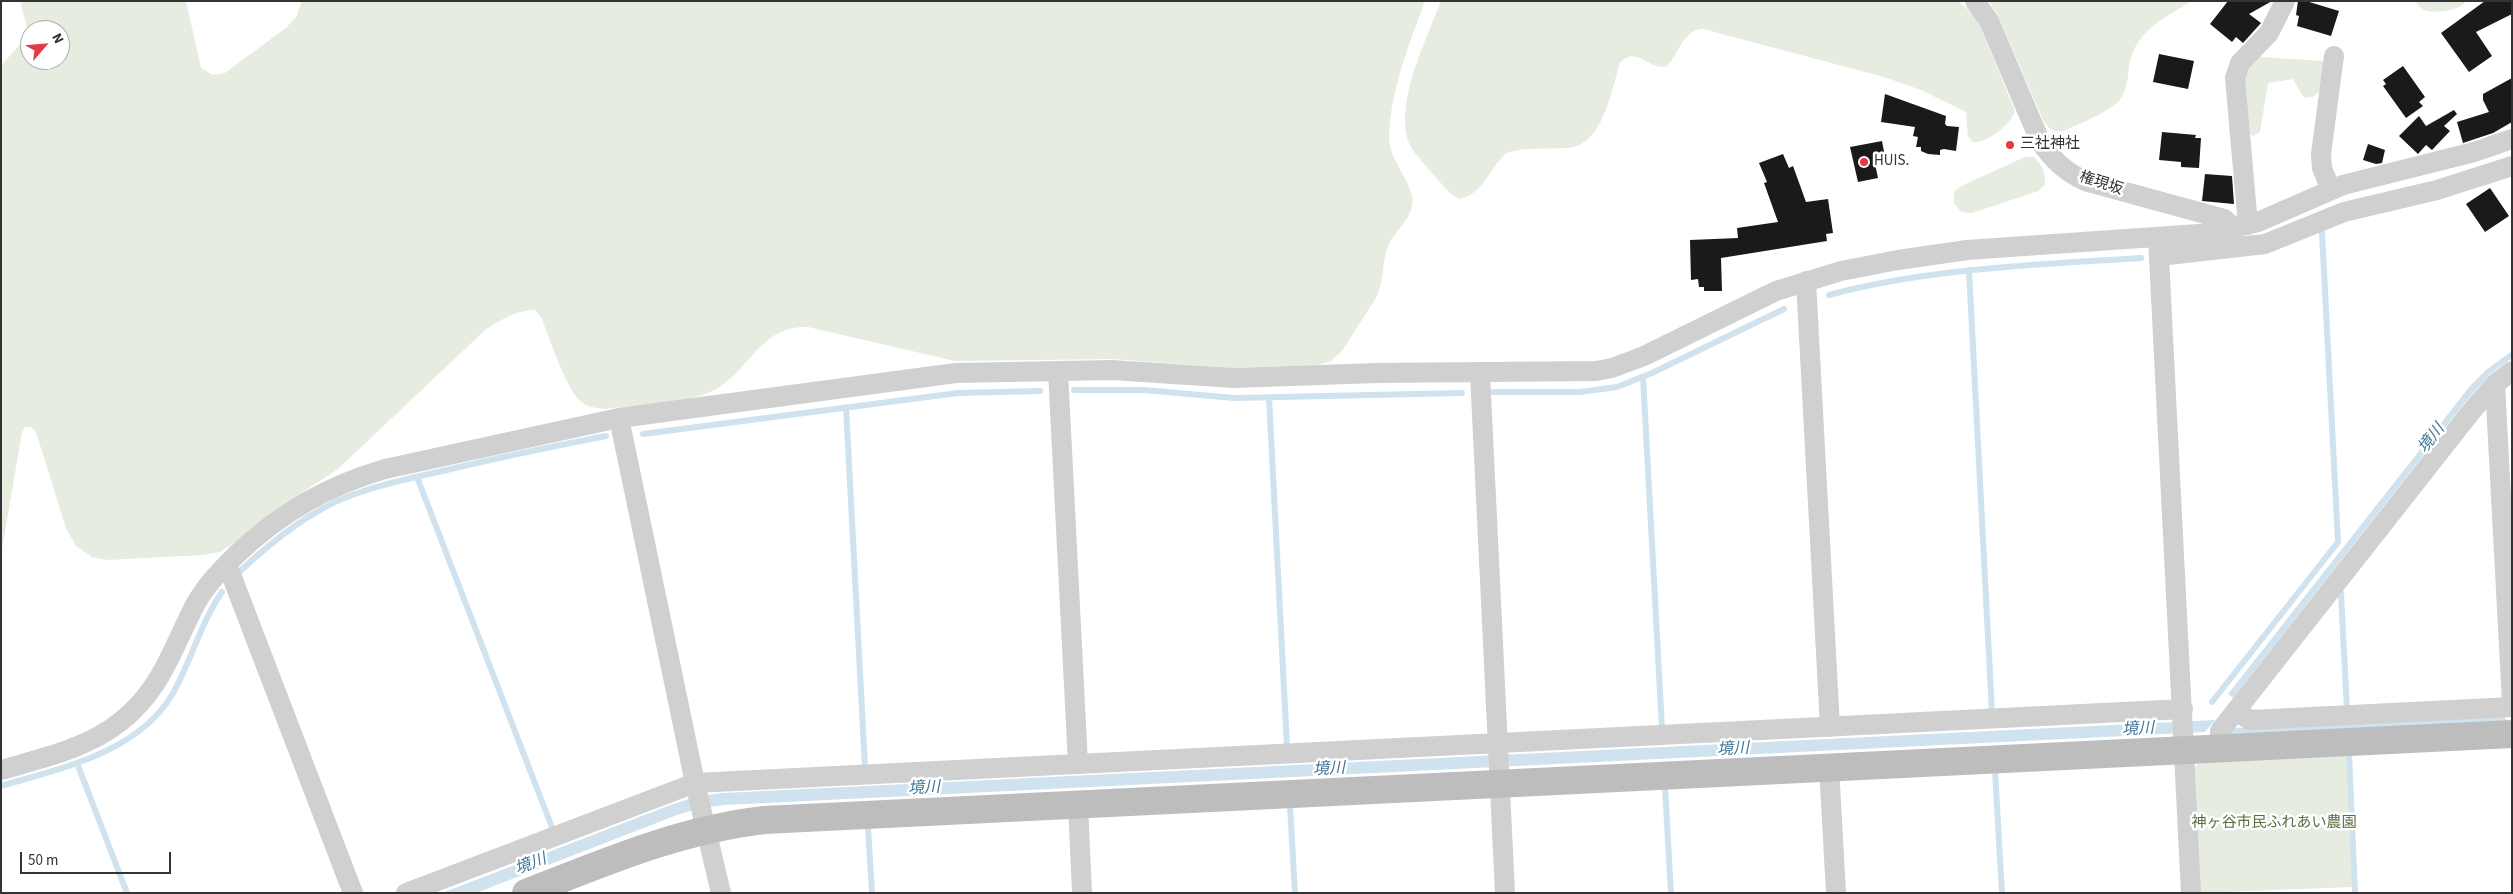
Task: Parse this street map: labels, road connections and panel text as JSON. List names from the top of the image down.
{
  "streets": {
    "street": ["権現坂"]
  },
  "water": ["境川"],
  "parks": ["神ヶ谷市民ふれあい農園"],
  "places": ["三社神社", "HUIS."],
  "scale_bar": "50 m",
  "north": "top right"
}
